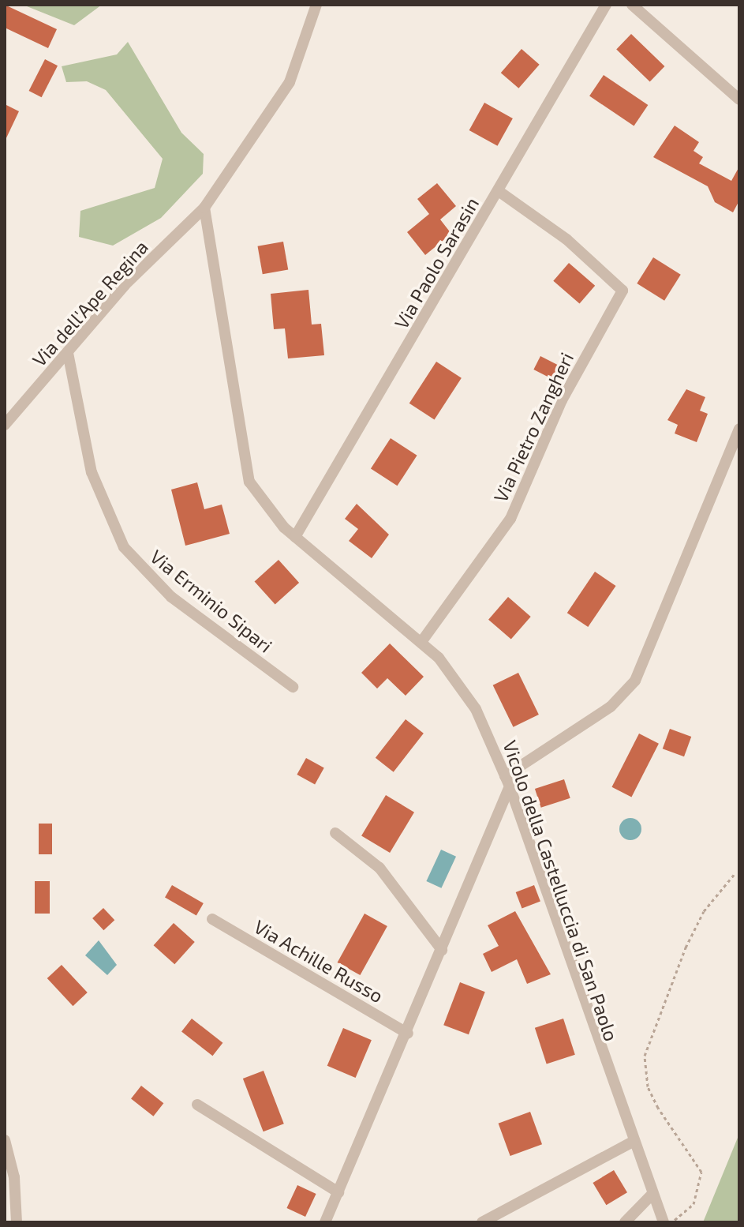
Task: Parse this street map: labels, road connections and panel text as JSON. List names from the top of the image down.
{
  "streets": {
    "street": [
      "Via Paolo Sarasin",
      "Via dell'Ape Regina",
      "Via Pietro Zangheri",
      "Via Erminio Sipari",
      "Vicolo della Castelluccia di San Paolo",
      "Via Achille Russo"
    ]
  },
  "crossings": [
    ["Via Paolo Sarasin", "Via Pietro Zangheri"],
    ["Via Paolo Sarasin", "Vicolo della Castelluccia di San Paolo"],
    ["Via dell'Ape Regina", "Via Erminio Sipari"],
    ["Via dell'Ape Regina", "Vicolo della Castelluccia di San Paolo"],
    ["Via Pietro Zangheri", "Vicolo della Castelluccia di San Paolo"]
  ]
}
